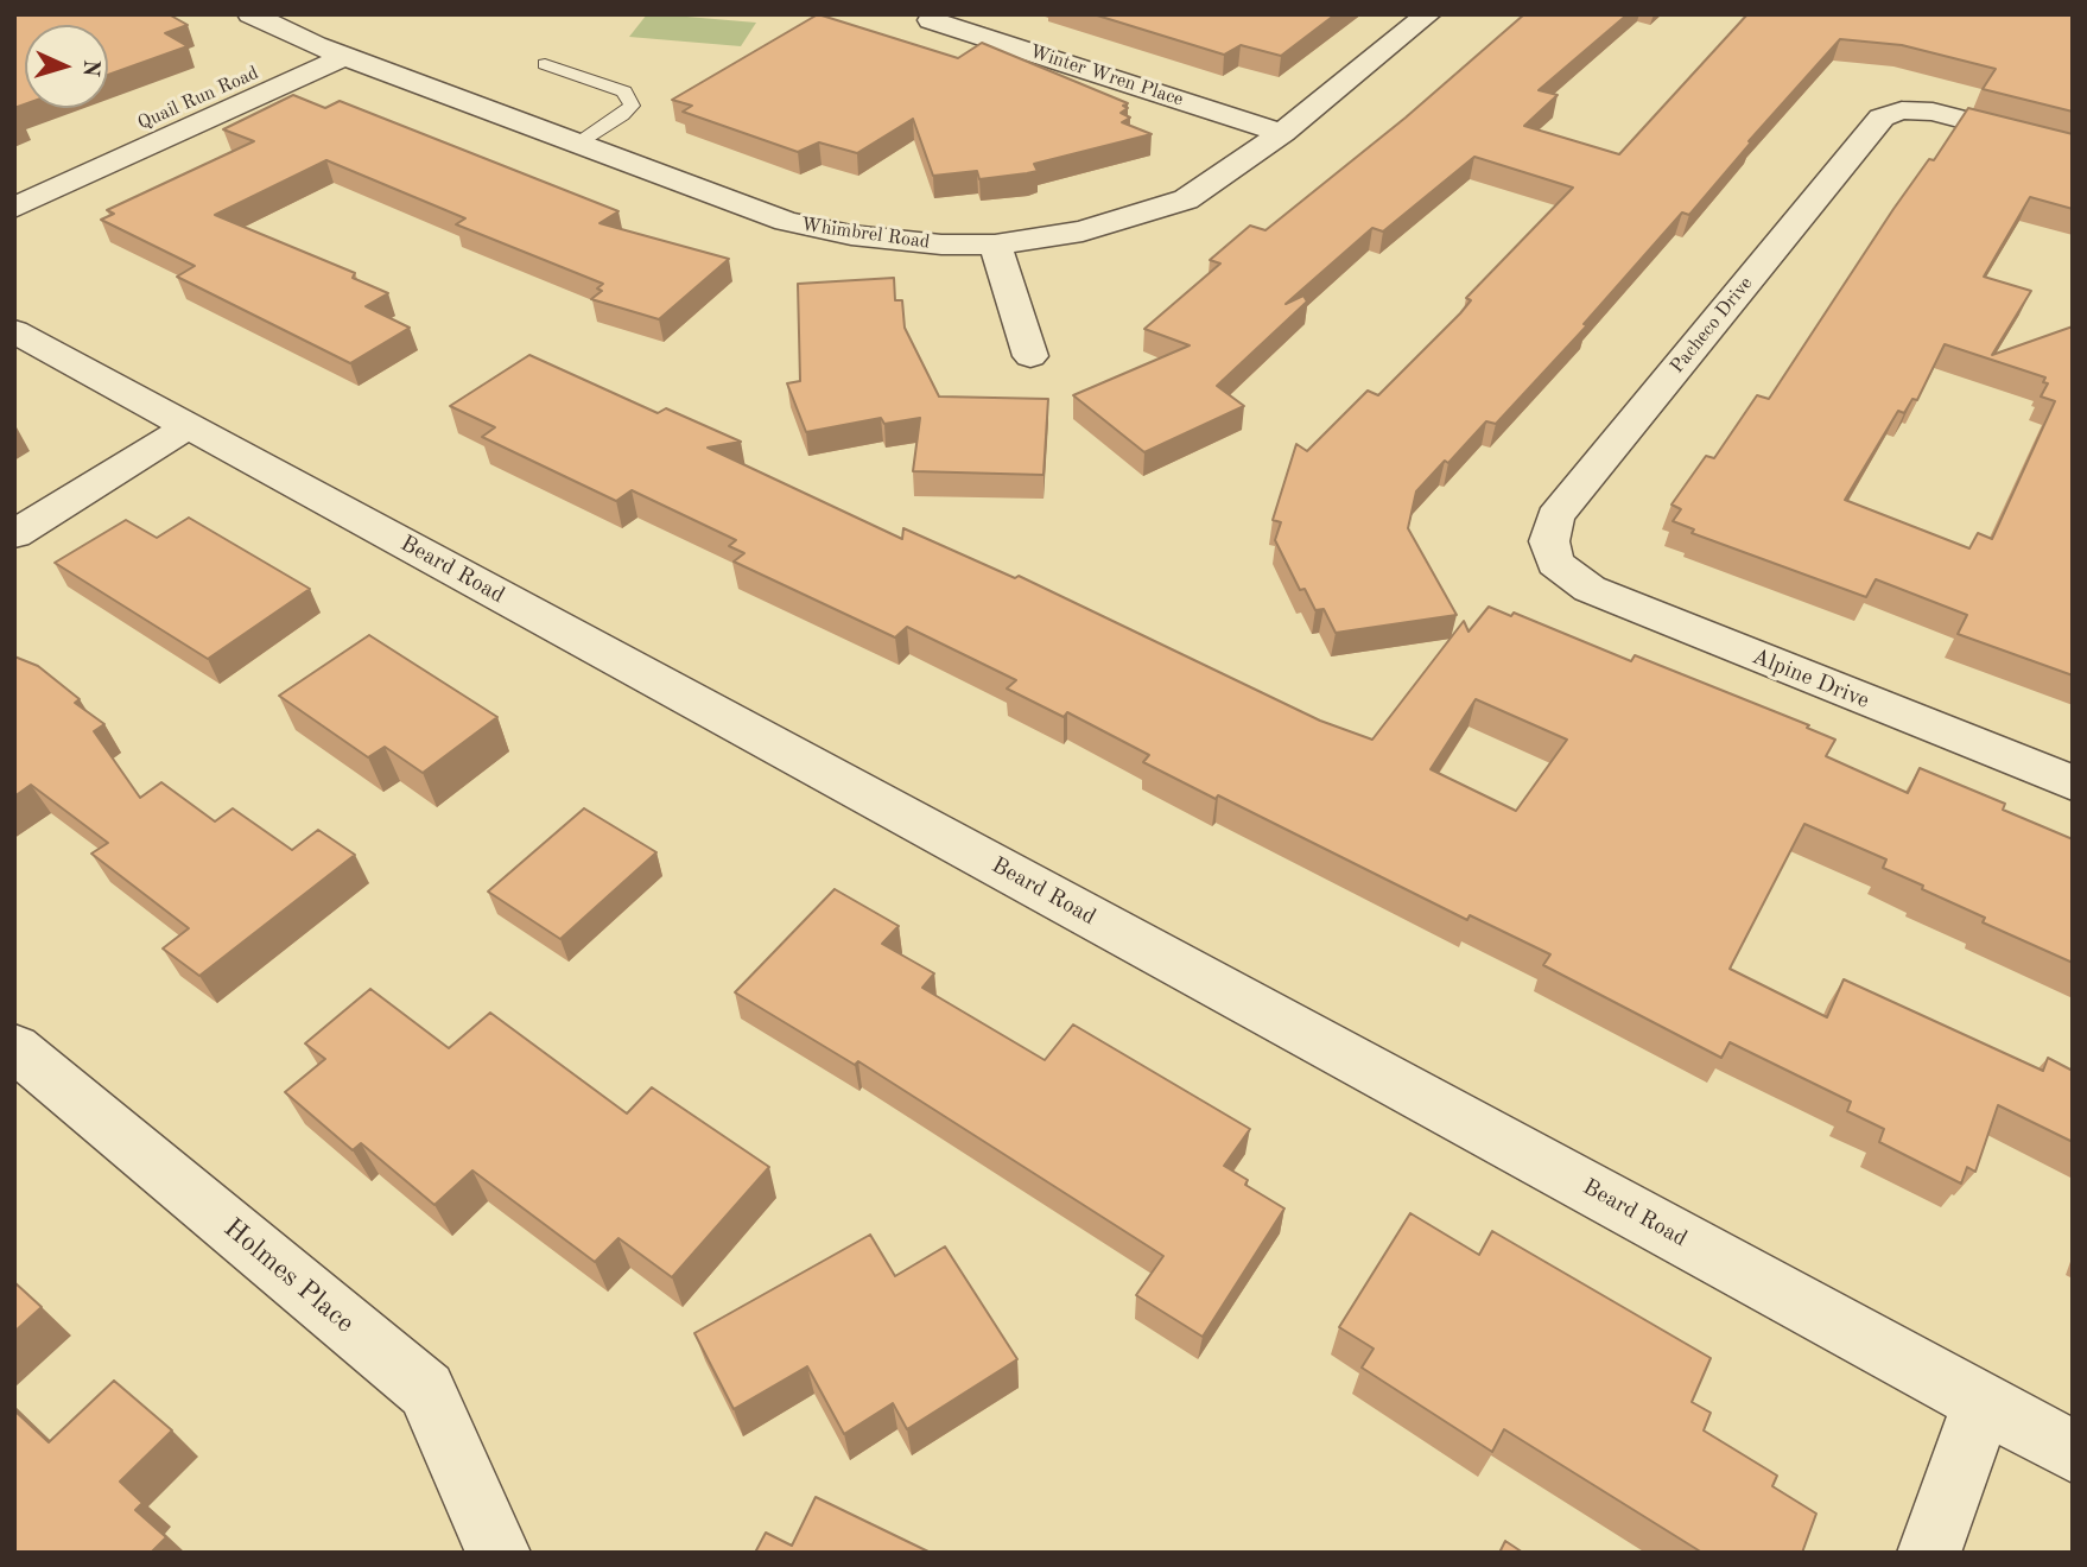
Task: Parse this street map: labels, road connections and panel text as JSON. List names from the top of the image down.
{
  "streets": {
    "street": [
      "Winter Wren Place",
      "Quail Run Road",
      "Whimbrel Road",
      "Pacheco Drive",
      "Beard Road",
      "Alpine Drive",
      "Holmes Place"
    ]
  },
  "crossings": [
    ["Winter Wren Place", "Whimbrel Road"],
    ["Quail Run Road", "Whimbrel Road"],
    ["Pacheco Drive", "Alpine Drive"]
  ],
  "north": "right"
}
